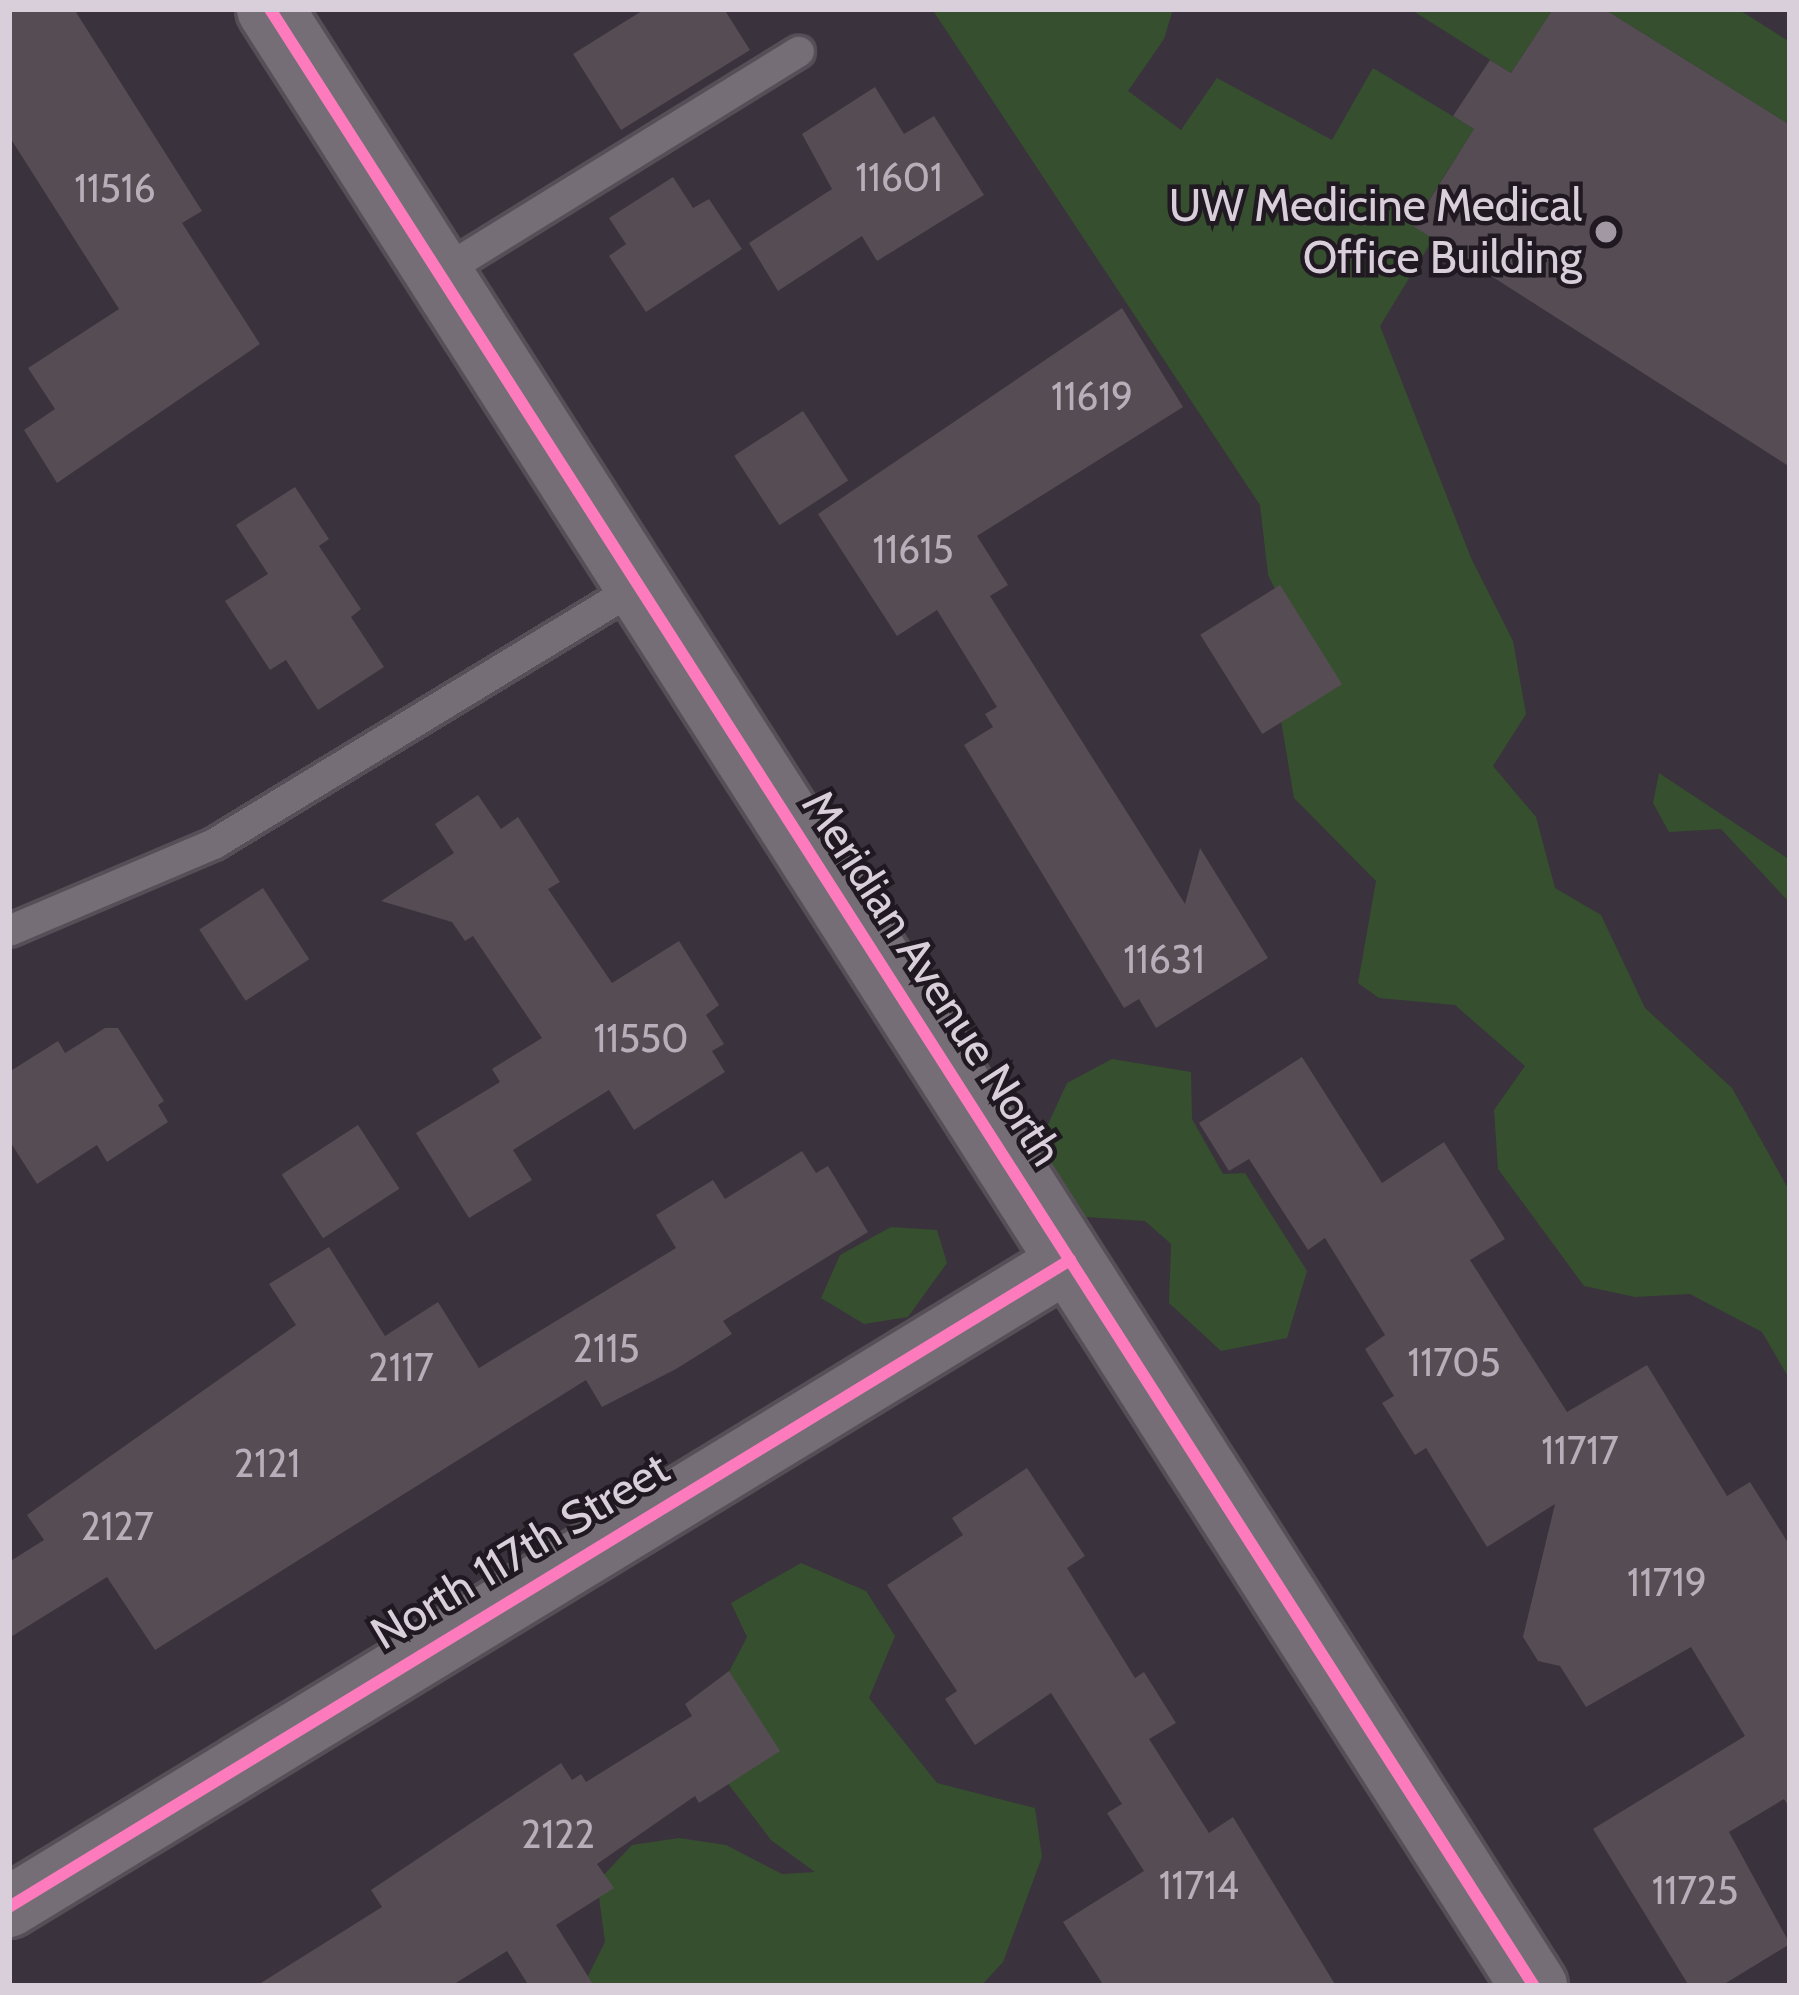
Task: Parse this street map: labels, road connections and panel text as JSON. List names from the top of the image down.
{
  "streets": {
    "street": ["Meridian Avenue North", "North 117th Street"]
  },
  "crossings": [
    ["Meridian Avenue North", "North 117th Street"]
  ],
  "places": ["UW Medicine Medical Office Building"],
  "house_numbers": [
    "11601",
    "11516",
    "11619",
    "11615",
    "11631",
    "11550",
    "2115",
    "11705",
    "2117",
    "11717",
    "2121",
    "2127",
    "11719",
    "2122",
    "11714",
    "11725"
  ]
}
